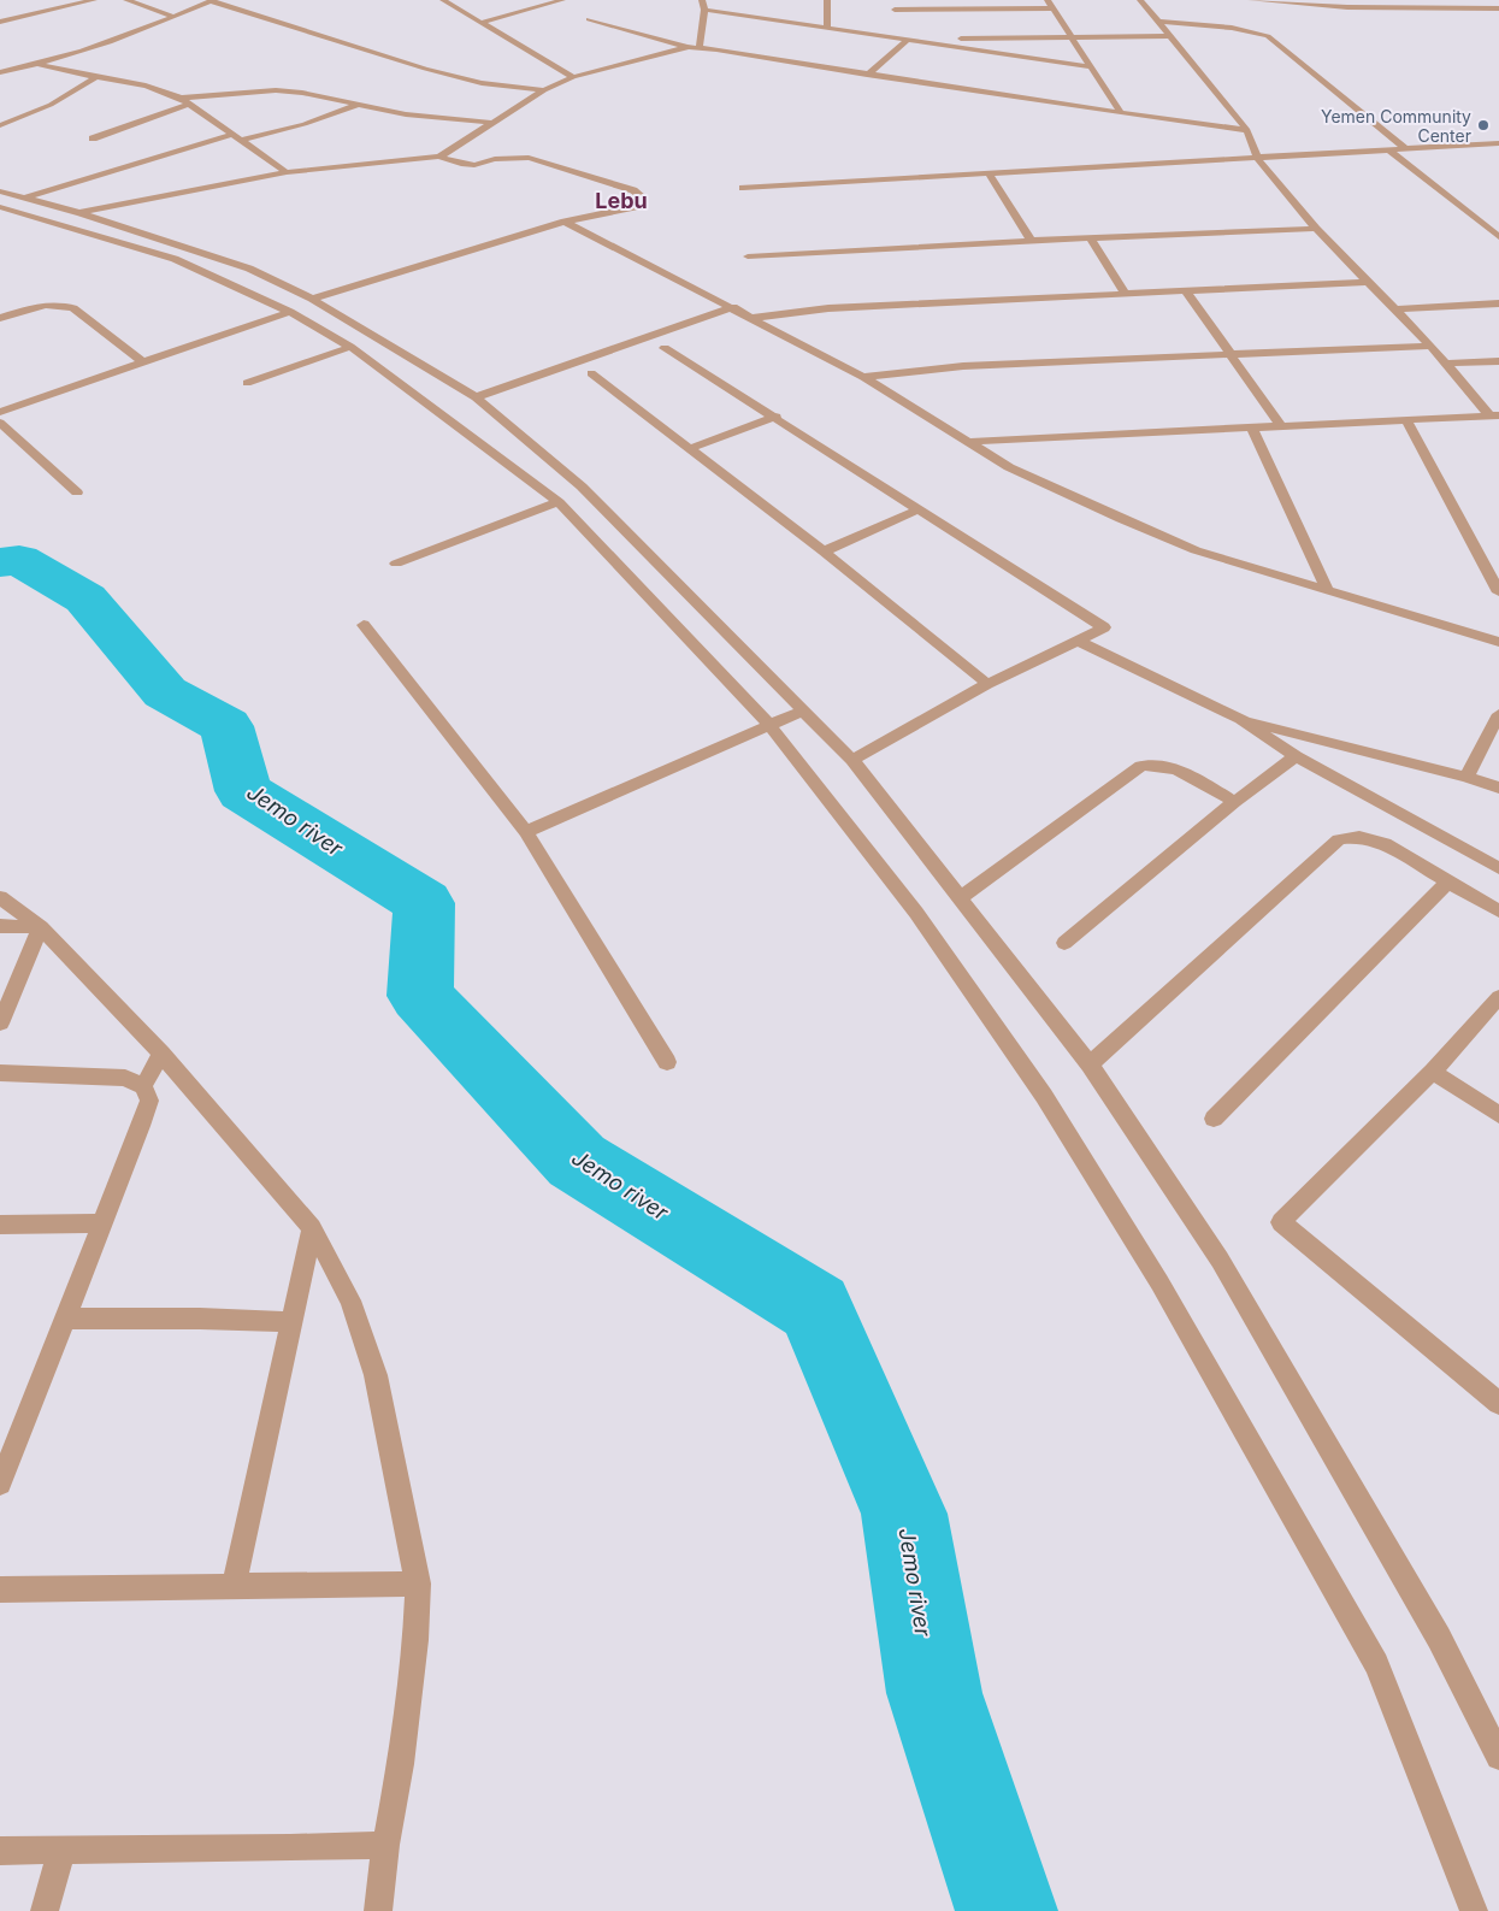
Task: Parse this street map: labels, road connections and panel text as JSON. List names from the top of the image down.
{
  "districts": ["Lebu"],
  "water": ["Jemo river"],
  "places": ["Yemen Community Center"]
}
